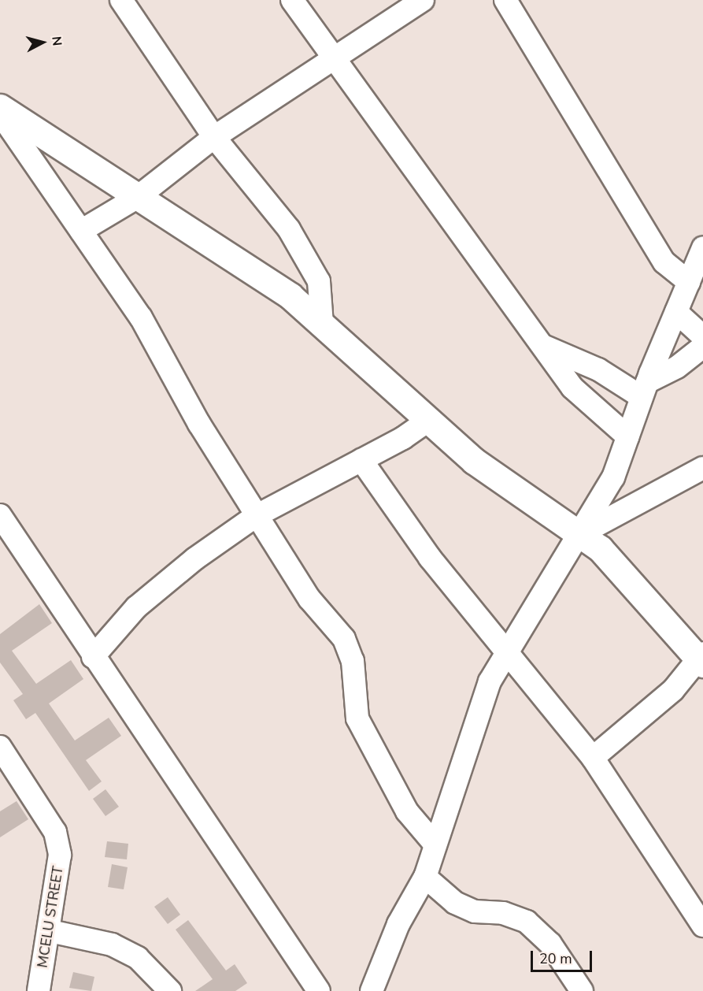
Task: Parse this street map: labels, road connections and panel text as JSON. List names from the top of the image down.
{
  "streets": {
    "street": ["MCELU STREET"]
  },
  "scale_bar": "20 m",
  "north": "right"
}
